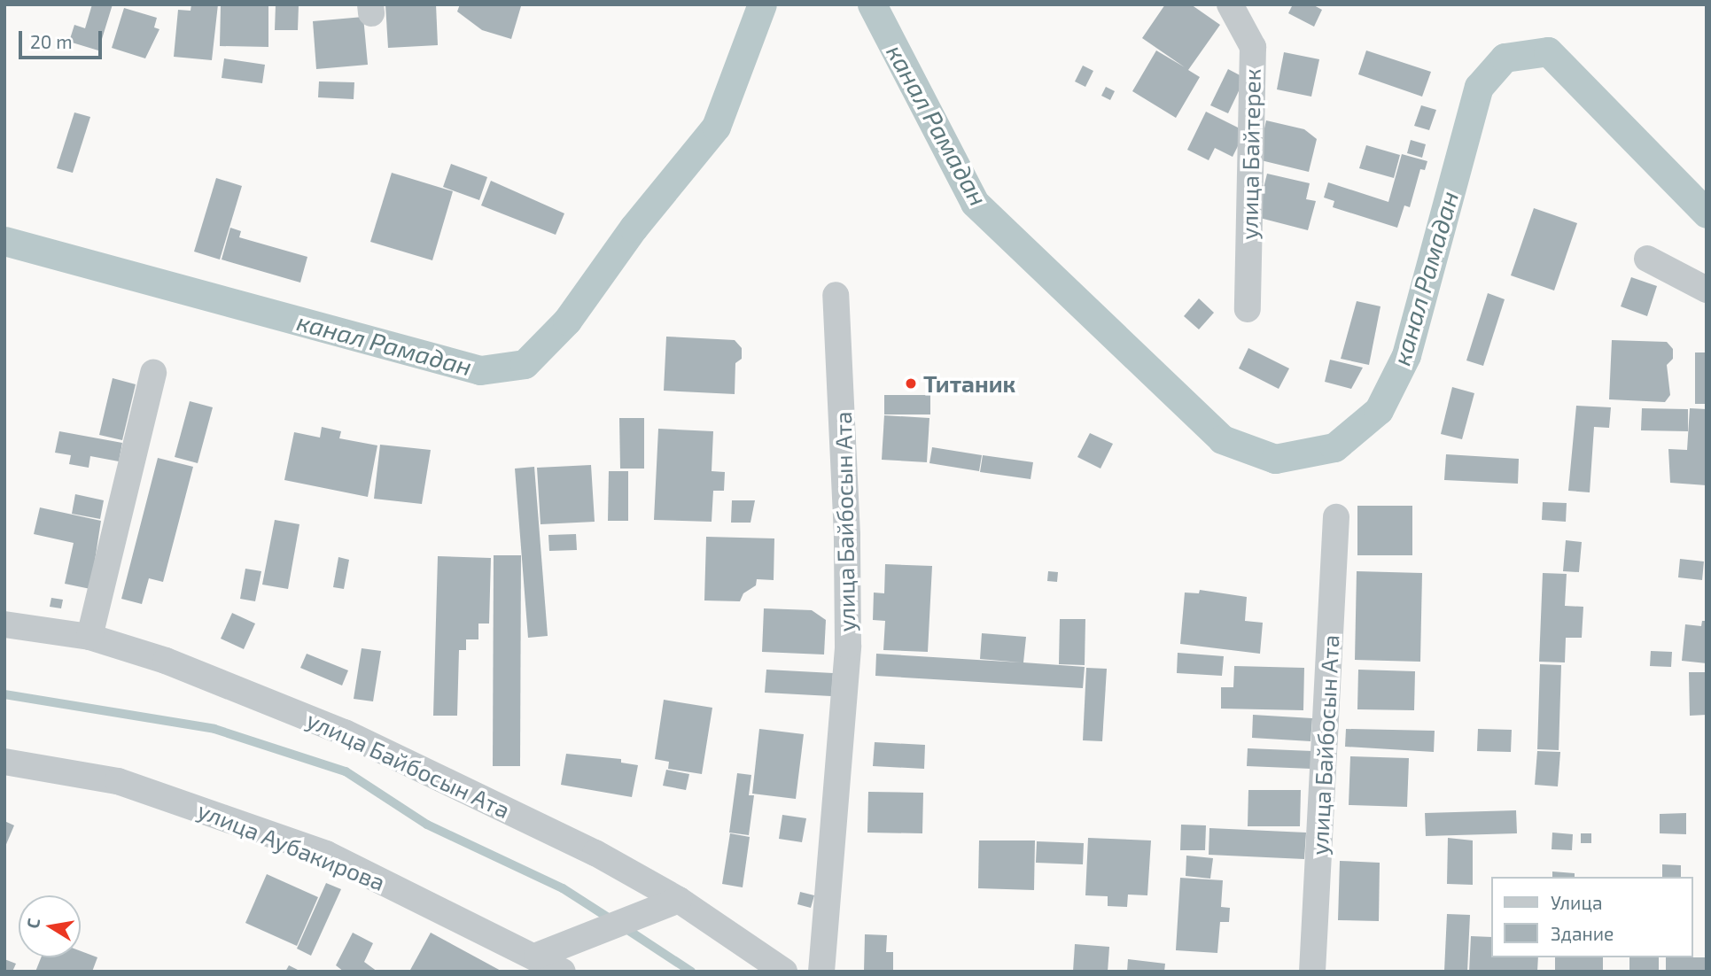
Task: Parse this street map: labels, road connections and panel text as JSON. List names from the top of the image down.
{
  "streets": {
    "street": ["улица Байтерек", "улица Байбосын Ата", "улица Аубакирова"]
  },
  "water": ["канал Рамадан"],
  "places": ["Титаник"],
  "legend": ["Улица", "Здание"],
  "scale_bar": "20 m",
  "north": "left"
}
